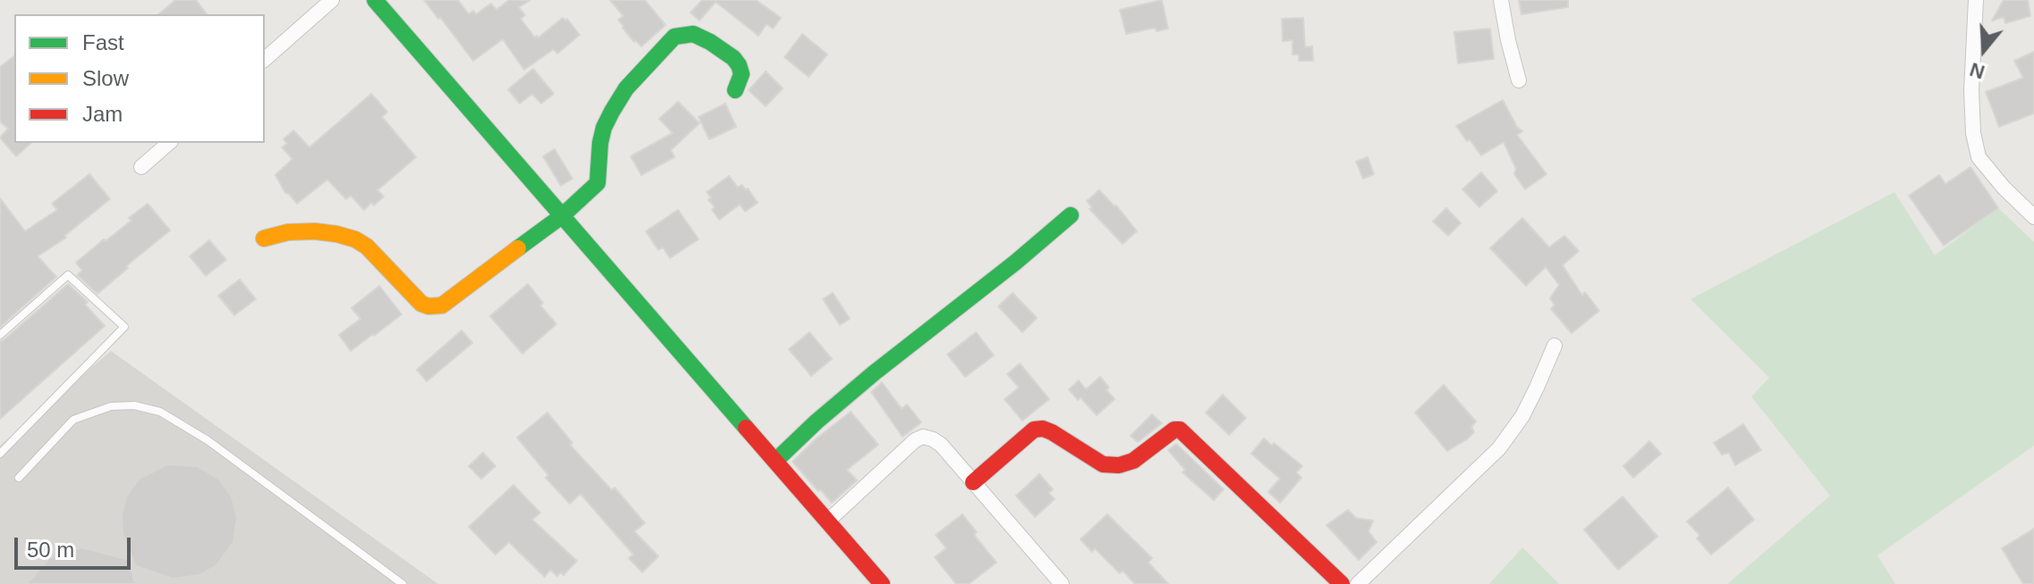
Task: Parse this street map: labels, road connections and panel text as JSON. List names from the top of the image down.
{
  "legend": ["Fast", "Slow", "Jam"],
  "scale_bar": "50 m",
  "north": "bottom"
}
